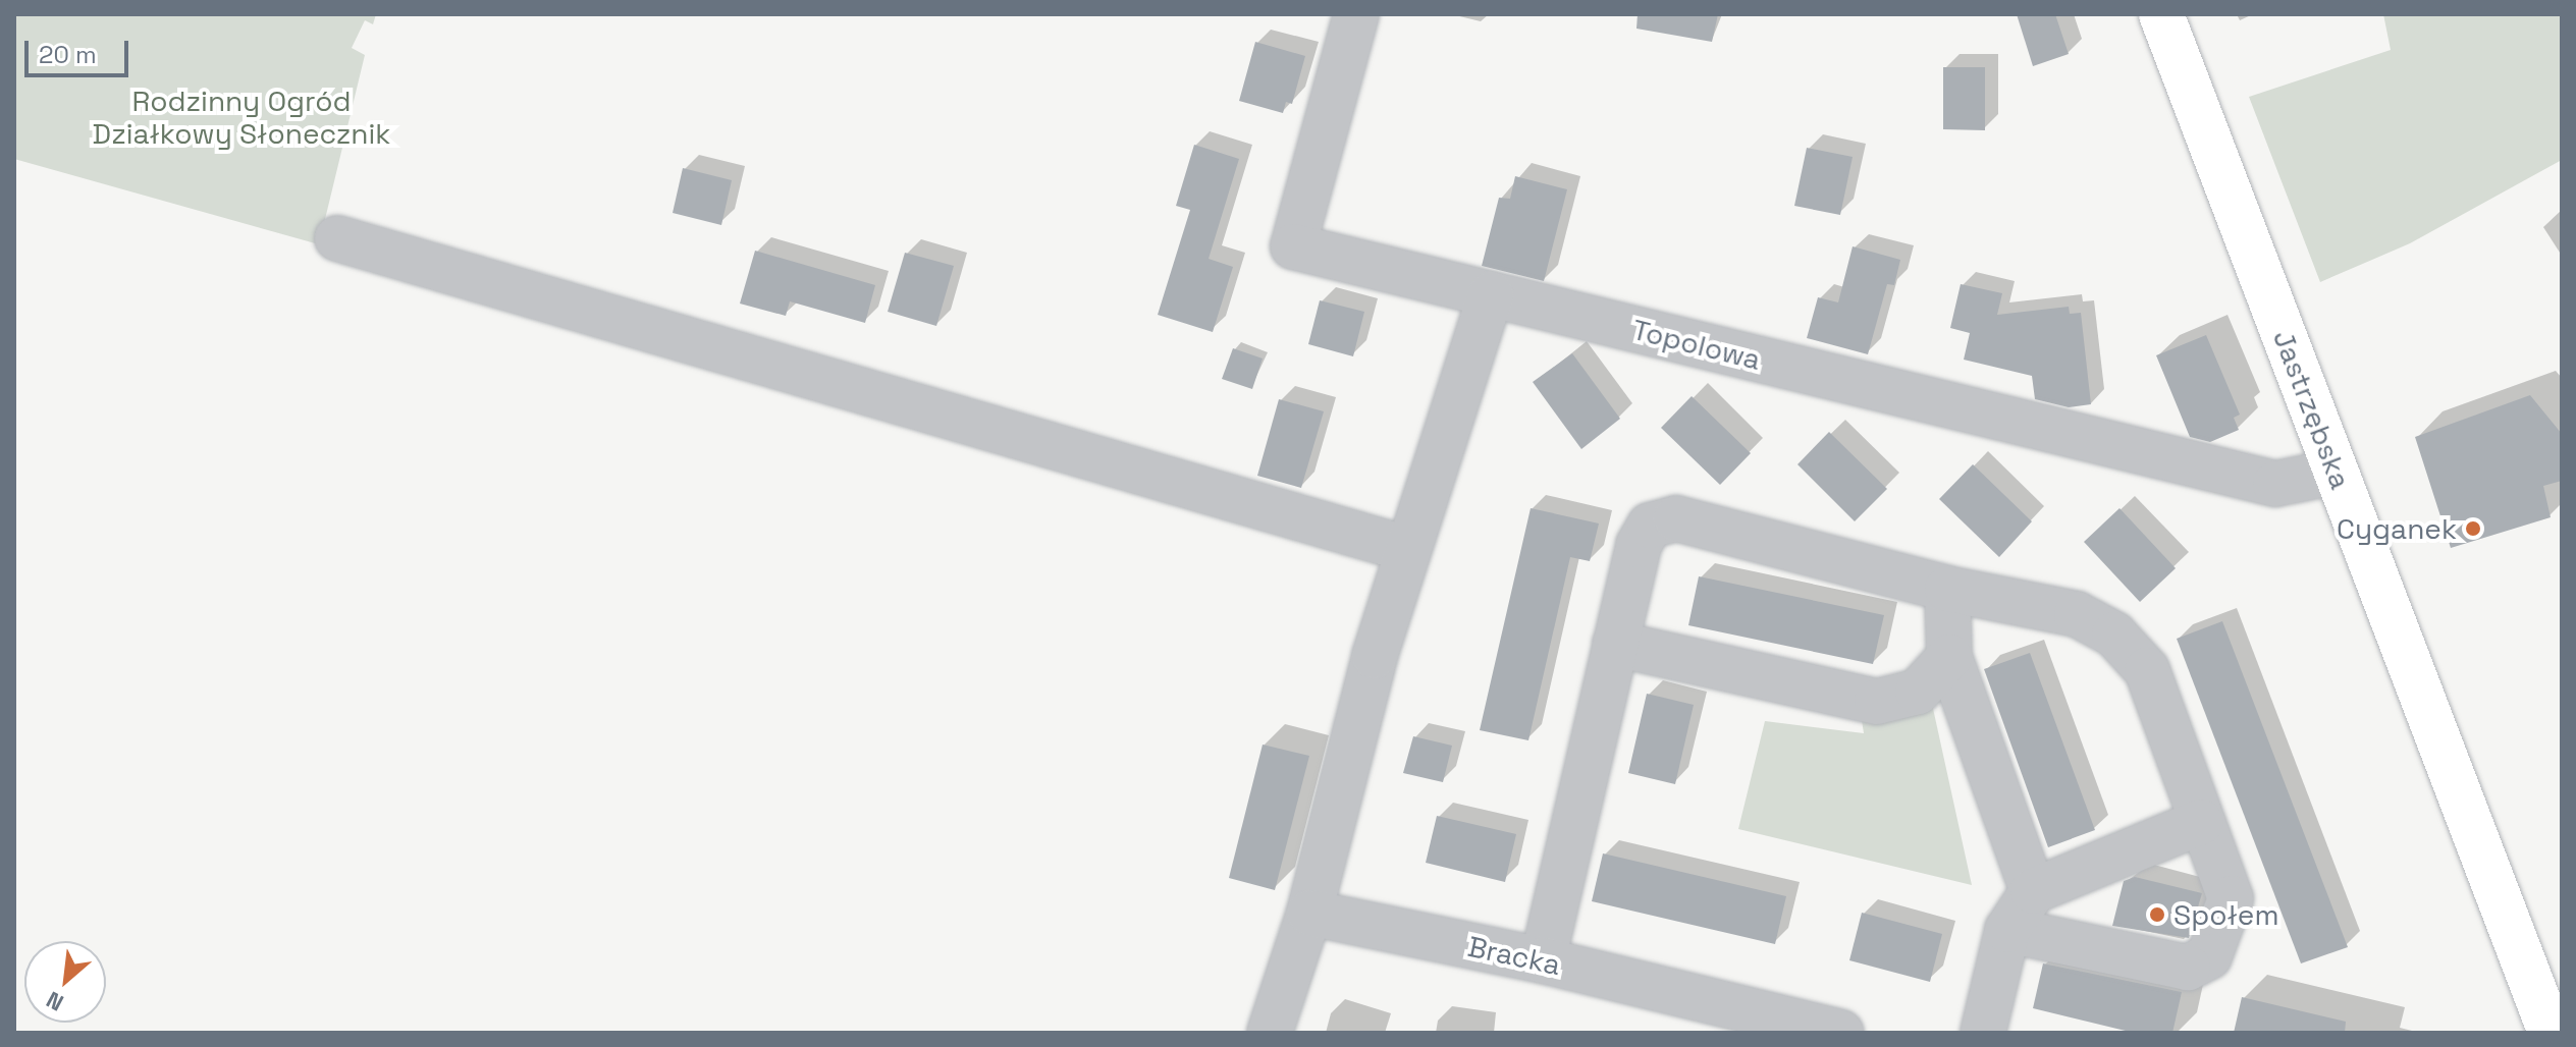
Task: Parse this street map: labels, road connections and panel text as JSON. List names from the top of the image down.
{
  "streets": {
    "main road": ["Jastrzębska"],
    "street": ["Topolowa", "Bracka"]
  },
  "crossings": [
    ["Topolowa", "Jastrzębska"]
  ],
  "parks": ["Rodzinny Ogród Działkowy Słonecznik"],
  "places": ["Cyganek", "Społem"],
  "scale_bar": "20 m",
  "north": "bottom left"
}
